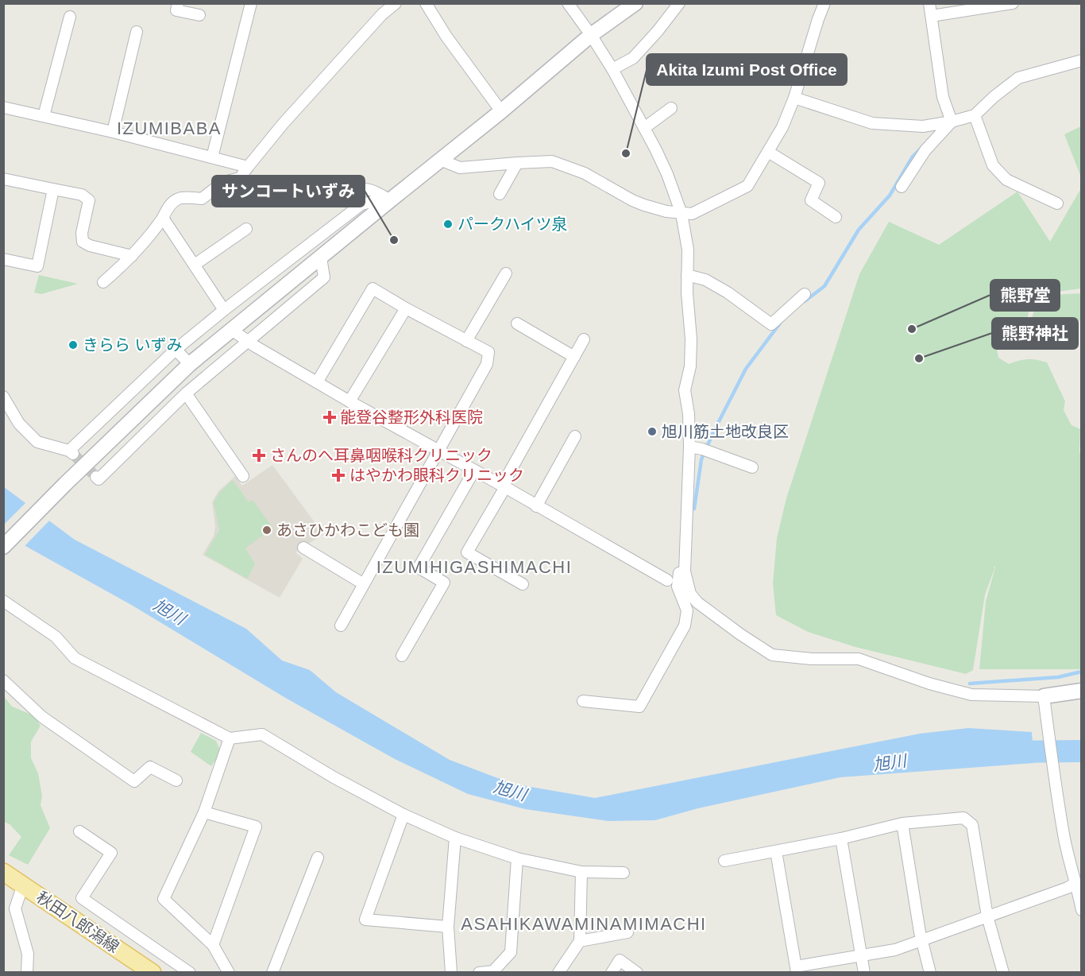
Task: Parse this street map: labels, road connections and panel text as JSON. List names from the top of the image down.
{
  "streets": {
    "main road": ["秋田八郎潟線"]
  },
  "districts": ["IZUMIBABA", "IZUMIHIGASHIMACHI", "ASAHIKAWAMINAMIMACHI"],
  "water": ["旭川"],
  "places": {
    "other": [
      "Akita Izumi Post Office",
      "パークハイツ泉",
      "サンコートいずみ",
      "熊野堂",
      "きらら いずみ",
      "熊野神社",
      "旭川筋土地改良区",
      "あさひかわこども園"
    ],
    "health": ["能登谷整形外科医院", "さんのへ耳鼻咽喉科クリニック", "はやかわ眼科クリニック"]
  }
}
